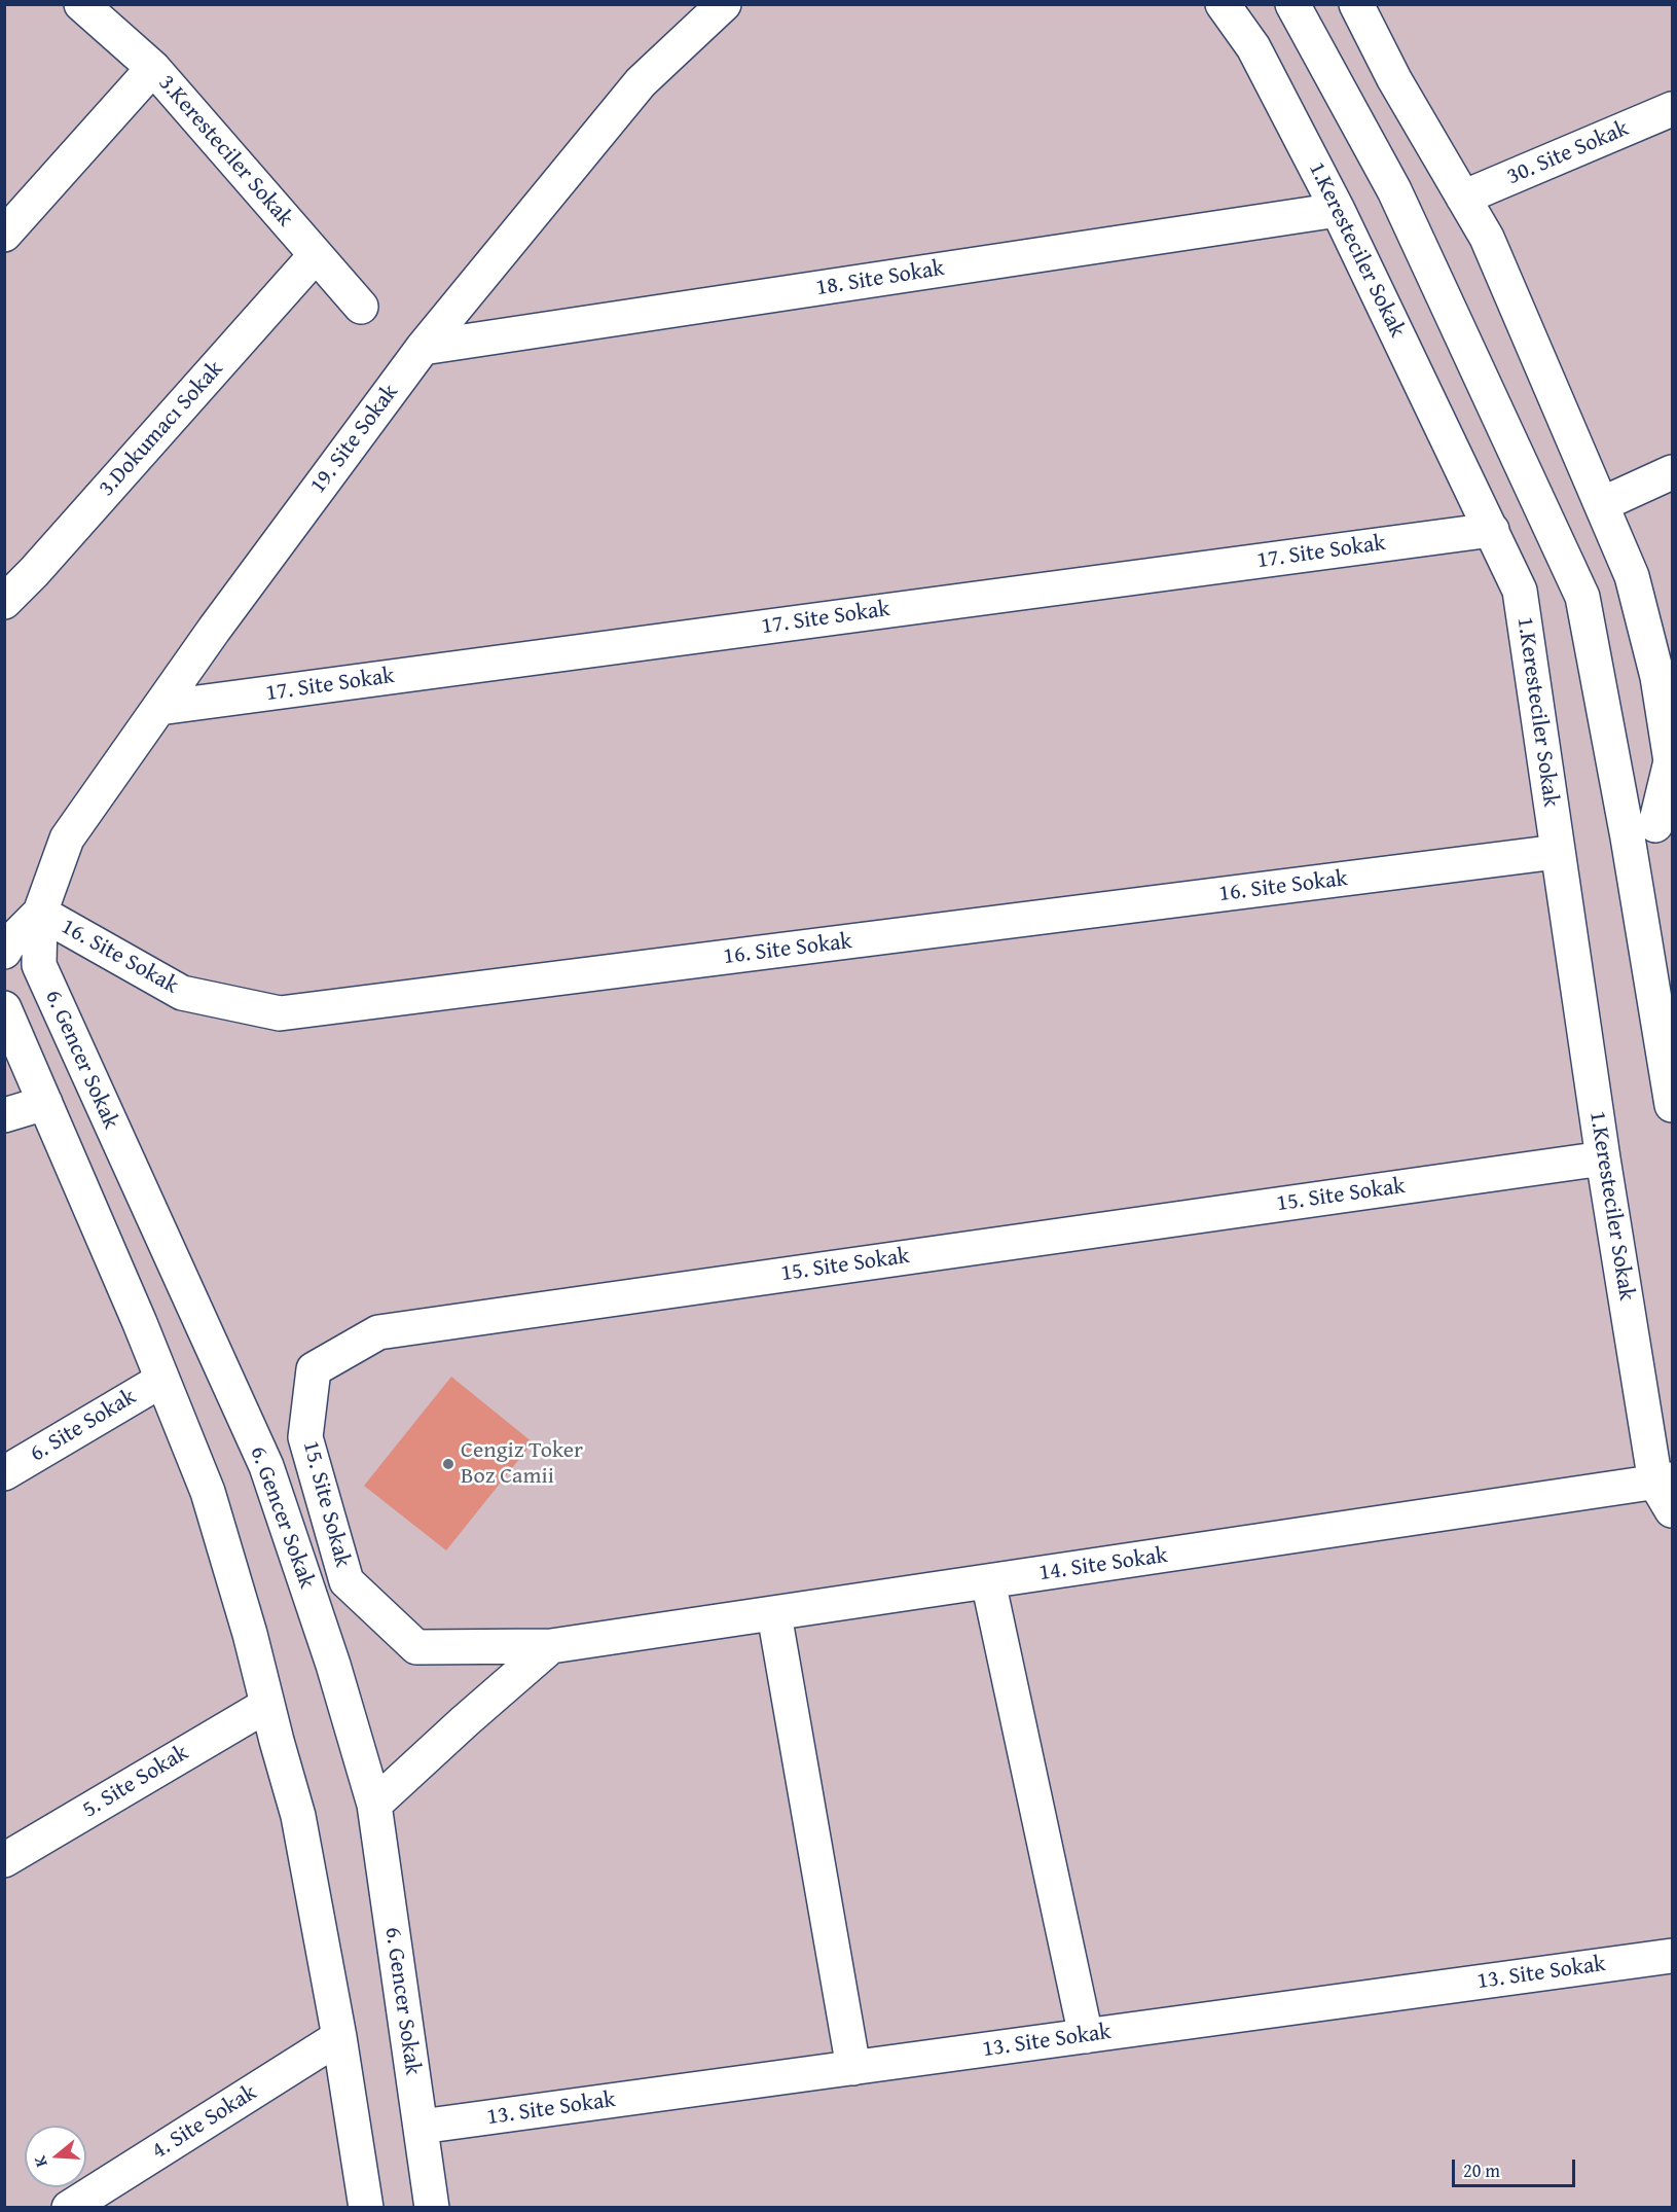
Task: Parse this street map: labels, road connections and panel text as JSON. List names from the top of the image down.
{
  "streets": {
    "street": [
      "3.Keresteciler Sokak",
      "30. Site Sokak",
      "1.Keresteciler Sokak",
      "18. Site Sokak",
      "3.Dokumacı Sokak",
      "19. Site Sokak",
      "17. Site Sokak",
      "16. Site Sokak",
      "6. Gencer Sokak",
      "15. Site Sokak",
      "6. Site Sokak",
      "14. Site Sokak",
      "5. Site Sokak",
      "13. Site Sokak",
      "4. Site Sokak"
    ]
  },
  "crossings": [
    ["3.Keresteciler Sokak", "3.Dokumacı Sokak"],
    ["1.Keresteciler Sokak", "18. Site Sokak"],
    ["1.Keresteciler Sokak", "17. Site Sokak"],
    ["1.Keresteciler Sokak", "16. Site Sokak"],
    ["1.Keresteciler Sokak", "15. Site Sokak"],
    ["1.Keresteciler Sokak", "14. Site Sokak"],
    ["18. Site Sokak", "19. Site Sokak"],
    ["19. Site Sokak", "17. Site Sokak"],
    ["19. Site Sokak", "16. Site Sokak"],
    ["19. Site Sokak", "6. Gencer Sokak"],
    ["16. Site Sokak", "6. Gencer Sokak"],
    ["6. Gencer Sokak", "13. Site Sokak"],
    ["15. Site Sokak", "14. Site Sokak"]
  ],
  "places": ["Cengiz Toker Boz Camii"],
  "scale_bar": "20 m",
  "north": "left"
}
